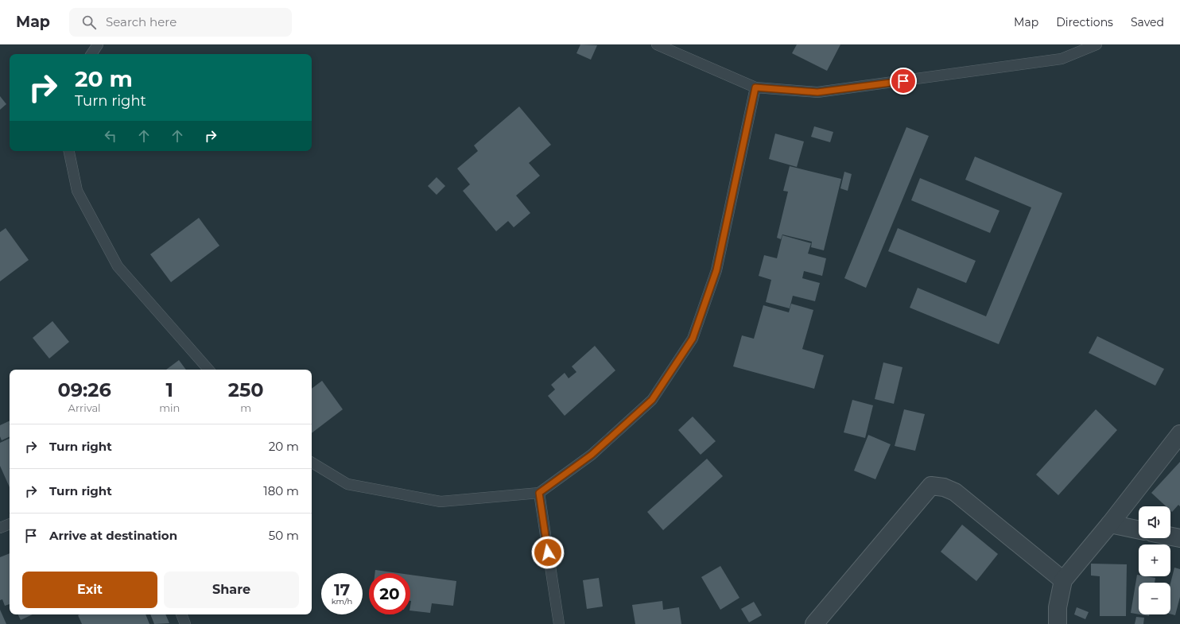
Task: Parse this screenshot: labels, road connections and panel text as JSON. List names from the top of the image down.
{
  "page": {
    "header": "Map",
    "search": "Search here",
    "nav": ["Map", "Directions", "Saved"],
    "turn": ["20 m", "Turn right"],
    "eta": [
      "09:26",
      "Arrival",
      "1",
      "min",
      "250",
      "m"
    ],
    "list": [
      {
        "name": "Turn right",
        "value": "20 m"
      },
      {
        "name": "Turn right",
        "value": "180 m"
      },
      {
        "name": "Arrive at destination",
        "value": "50 m"
      }
    ],
    "map_buttons": ["+", "−"],
    "buttons": ["Exit", "Share"],
    "speed": "17 km/h",
    "limit": "20"
  }
}
